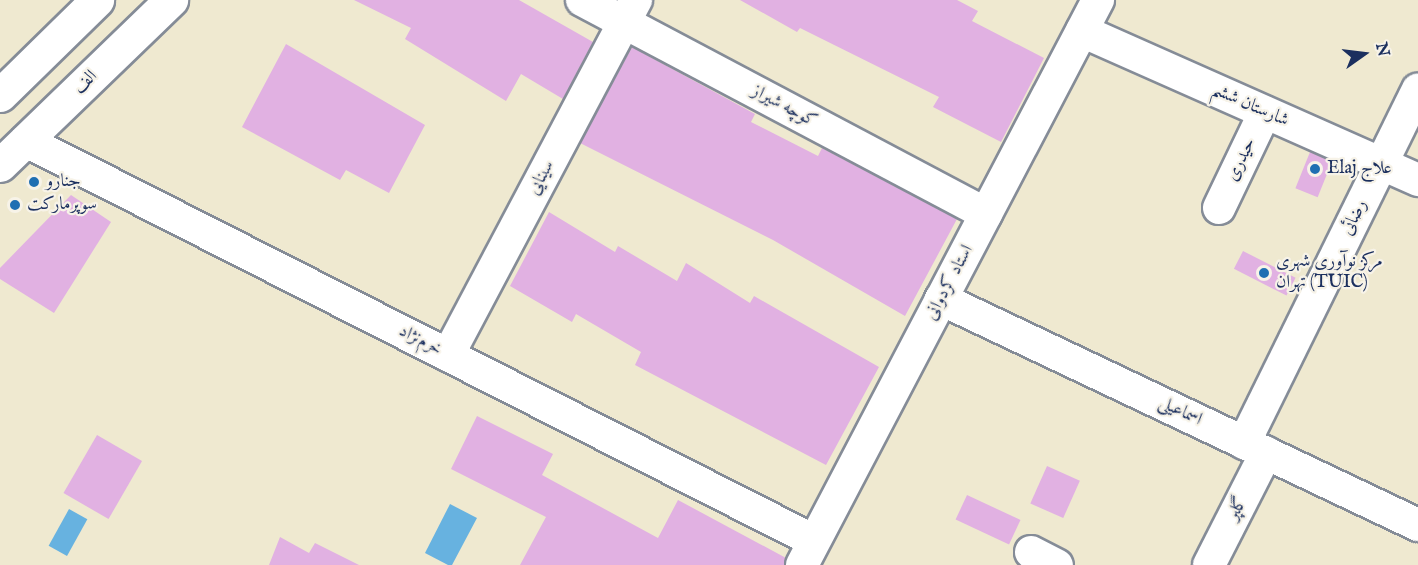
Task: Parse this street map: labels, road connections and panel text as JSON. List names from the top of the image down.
{
  "streets": {
    "main road": ["الف"],
    "street": [
      "شارستان ششم",
      "کوچه شیراز",
      "حیدری",
      "سینایی",
      "رضائی",
      "استاد کردوانی",
      "خرم‌نژاد",
      "اسماعیلی",
      "گلپر"
    ]
  },
  "crossings": [
    ["الف", "خرم‌نژاد"],
    ["شارستان ششم", "حیدری"],
    ["شارستان ششم", "رضائی"],
    ["شارستان ششم", "استاد کردوانی"],
    ["کوچه شیراز", "سینایی"],
    ["کوچه شیراز", "استاد کردوانی"],
    ["سینایی", "خرم‌نژاد"],
    ["رضائی", "اسماعیلی"],
    ["رضائی", "گلپر"],
    ["استاد کردوانی", "خرم‌نژاد"],
    ["استاد کردوانی", "اسماعیلی"],
    ["اسماعیلی", "گلپر"]
  ],
  "places": [
    "Elaj علاج",
    "جنارو",
    "سوپرمارکت",
    "مرکز نوآوری شهری تهران (TUIC)"
  ],
  "north": "right"
}
